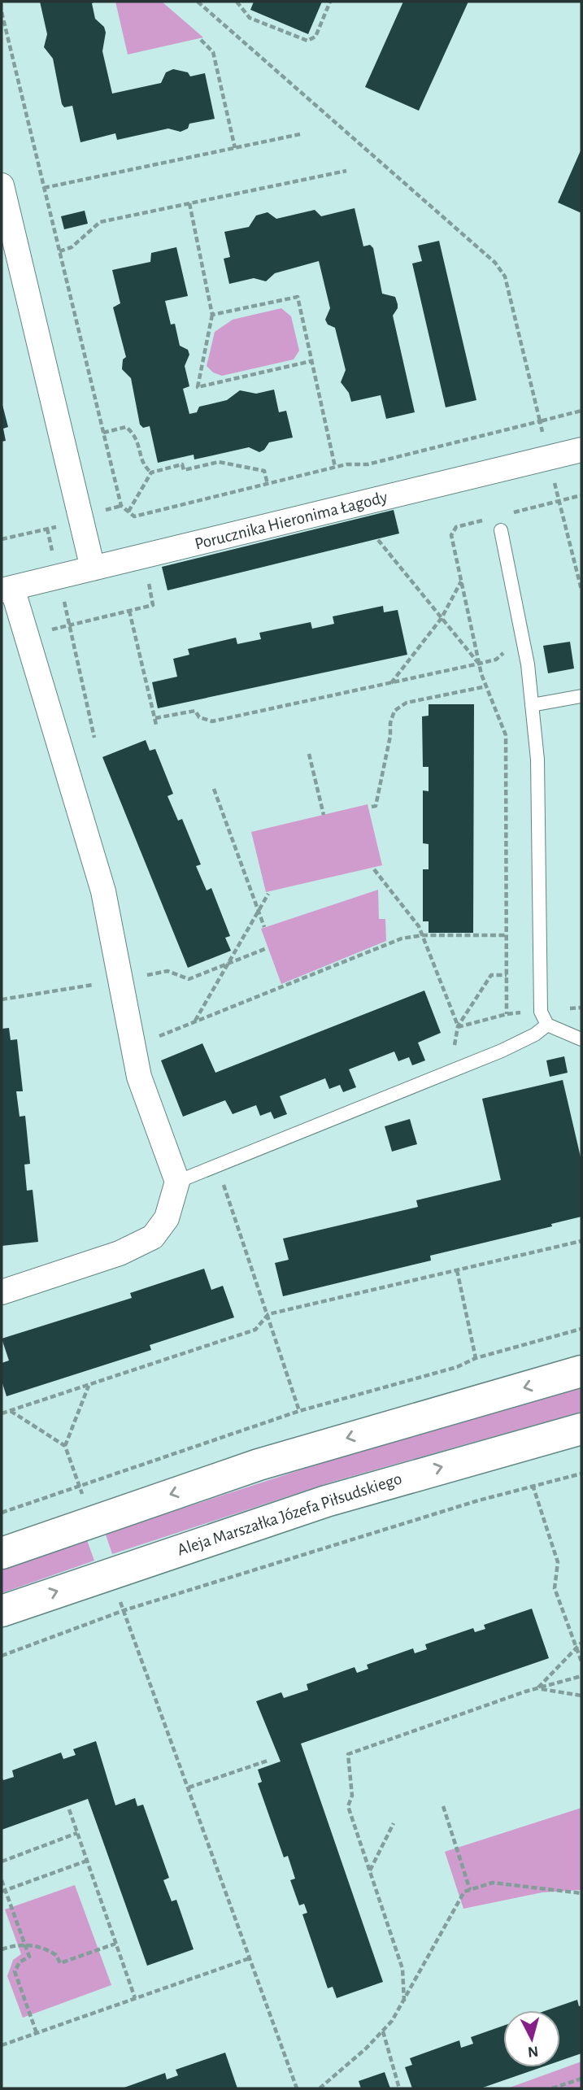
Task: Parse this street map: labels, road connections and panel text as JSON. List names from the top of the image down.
{
  "streets": {
    "street": ["Porucznika Hieronima Łagody", "Aleja Marszałka Józefa Piłsudskiego"]
  },
  "north": "bottom"
}
